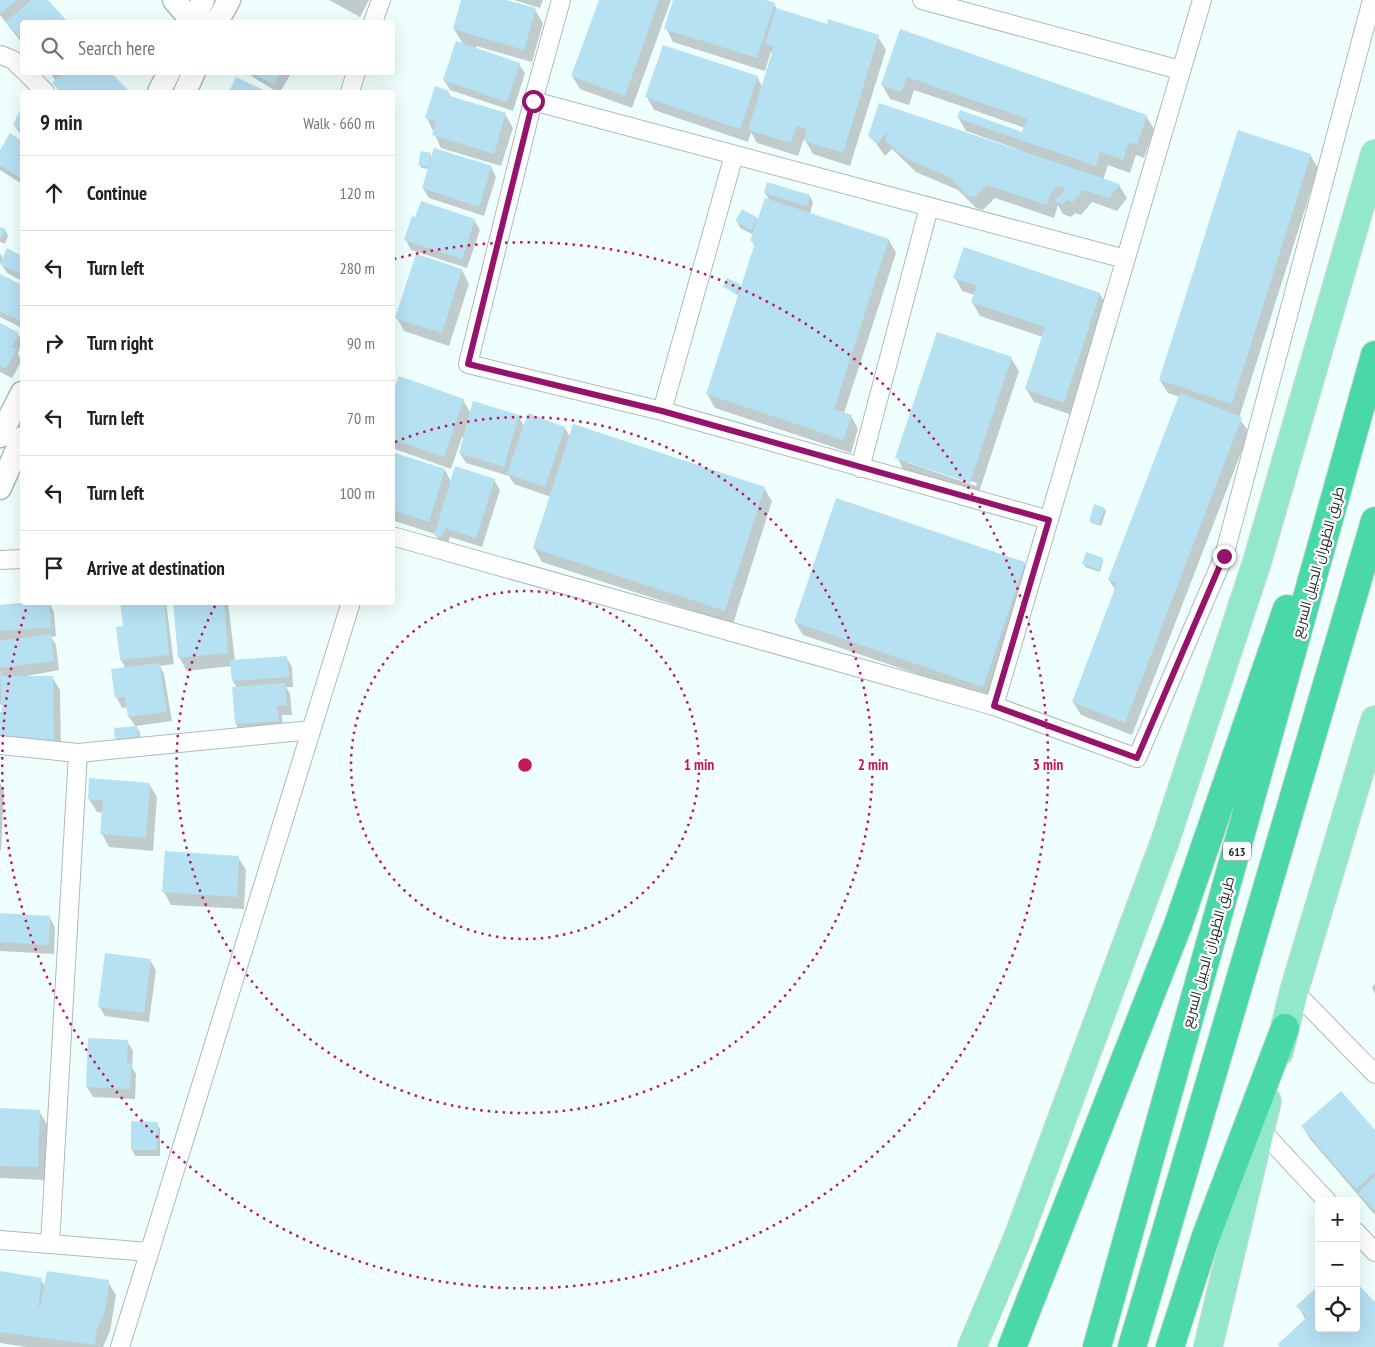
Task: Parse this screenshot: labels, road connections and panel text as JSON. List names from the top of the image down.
{
  "streets": {
    "highway": ["طريق الظهران الجبيل السريع", "613"]
  },
  "page": {
    "search": "Search here",
    "heading": ["9 min", "Walk · 660 m"],
    "list": [
      ["Continue", "120 m"],
      ["Turn left", "280 m"],
      ["Turn right", "90 m"],
      ["Turn left", "70 m"],
      ["Turn left", "100 m"],
      "Arrive at destination"
    ],
    "map_buttons": ["+", "−"]
  },
  "rings": ["1 min", "2 min", "3 min"]
}
